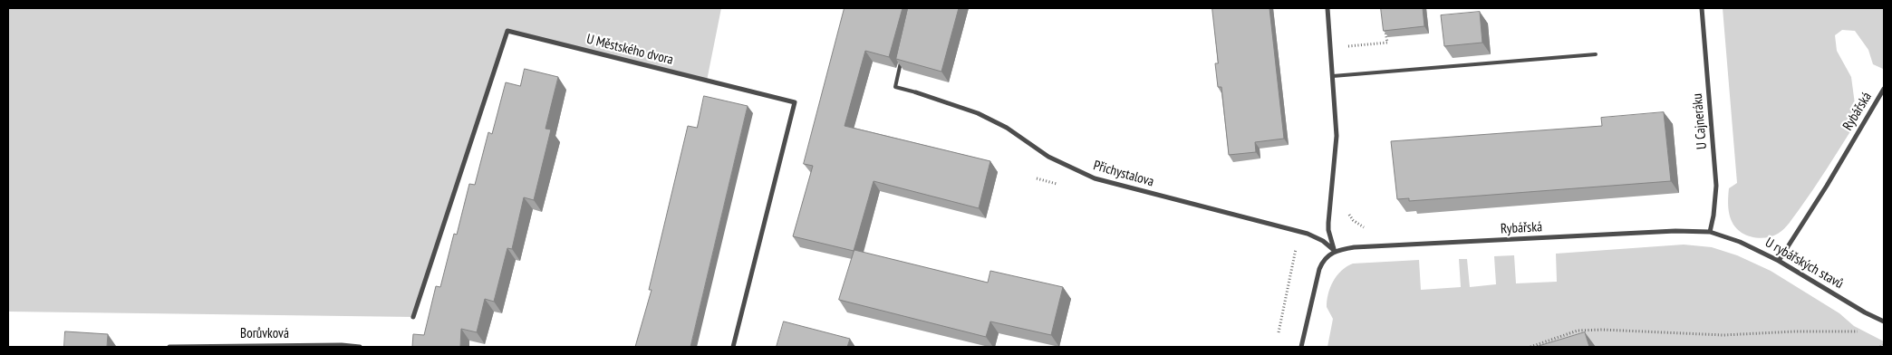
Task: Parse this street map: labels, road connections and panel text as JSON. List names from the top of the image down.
{
  "streets": {
    "street": [
      "U Městského dvora",
      "Rybářská",
      "U Cajneráku",
      "Přichystalova",
      "U rybářských stavů",
      "Borůvková"
    ]
  },
  "crossings": [
    ["Rybářská", "U Cajneráku"],
    ["Rybářská", "Přichystalova"],
    ["Rybářská", "U rybářských stavů"],
    ["U Cajneráku", "U rybářských stavů"]
  ]
}
